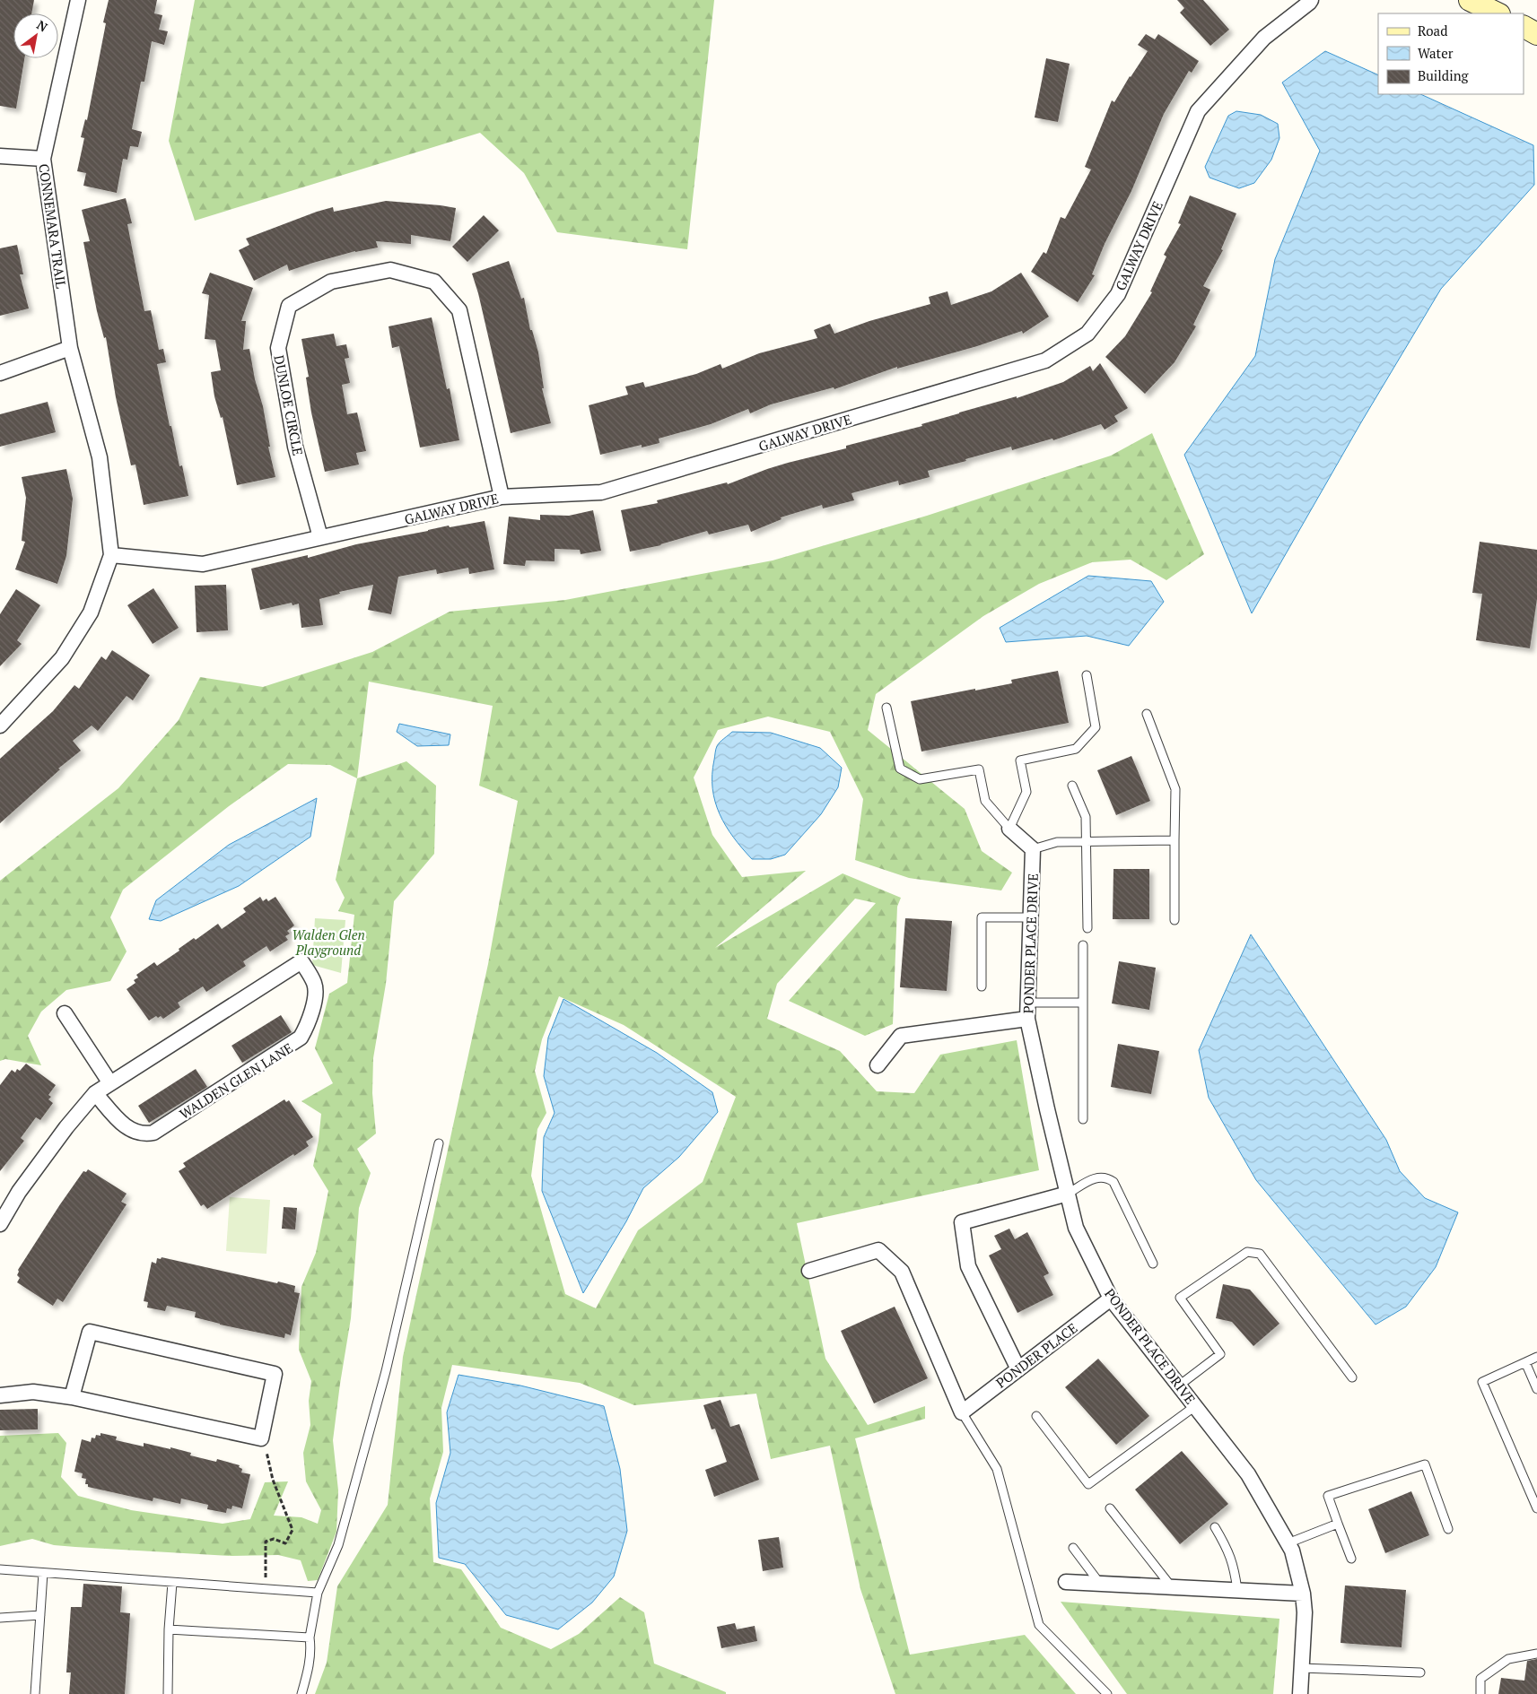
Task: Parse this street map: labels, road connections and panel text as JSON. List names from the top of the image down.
{
  "streets": {
    "street": [
      "CONNEMARA TRAIL",
      "GALWAY DRIVE",
      "DUNLOE CIRCLE",
      "PONDER PLACE DRIVE",
      "WALDEN GLEN LANE",
      "PONDER PLACE"
    ]
  },
  "crossings": [
    ["CONNEMARA TRAIL", "GALWAY DRIVE"],
    ["GALWAY DRIVE", "DUNLOE CIRCLE"],
    ["PONDER PLACE DRIVE", "PONDER PLACE"]
  ],
  "parks": ["Walden Glen Playground"],
  "legend": ["Road", "Water", "Building"],
  "north": "top right"
}
